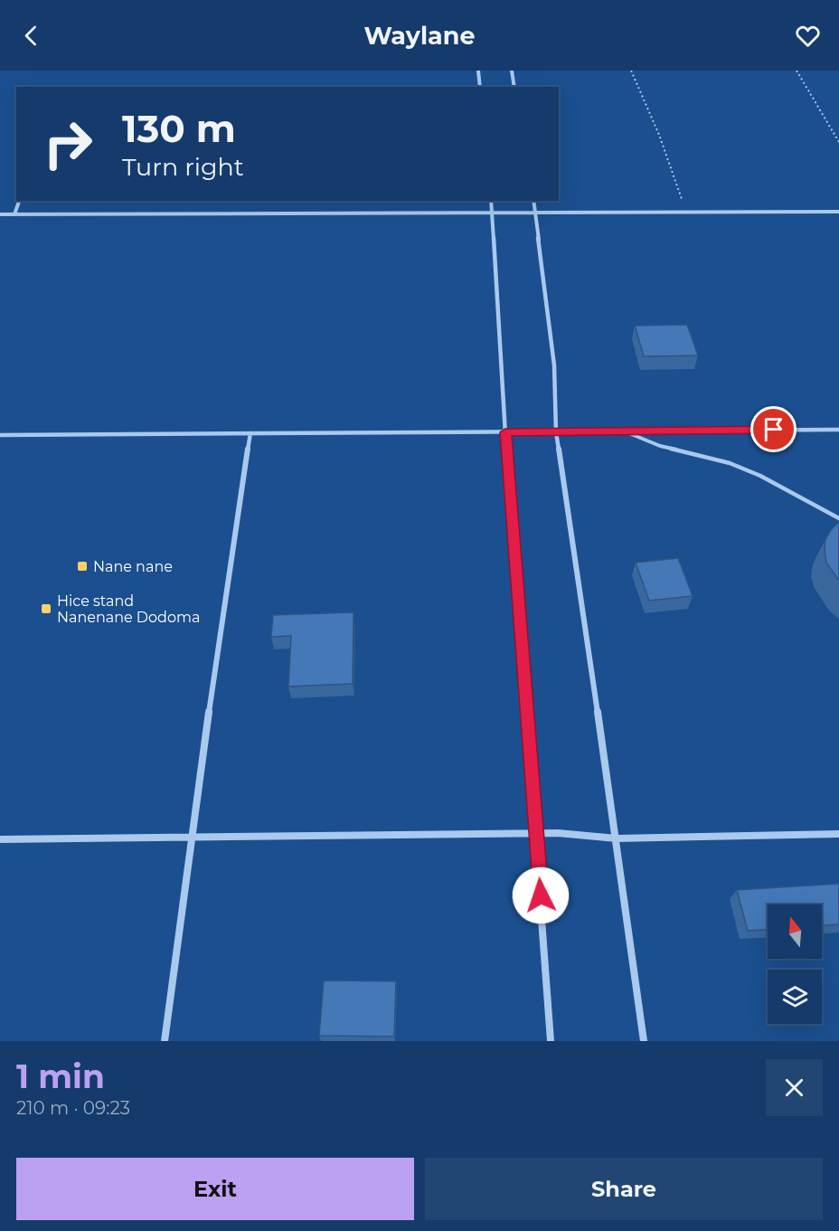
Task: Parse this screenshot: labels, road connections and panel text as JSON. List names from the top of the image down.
{
  "places": {
    "transit": ["Nane nane", "Hice stand Nanenane Dodoma"]
  },
  "north": "top",
  "page": {
    "header": "Waylane",
    "turn": ["130 m", "Turn right"],
    "heading": ["1 min", "210 m · 09:23"],
    "buttons": ["Exit", "Share"]
  }
}
